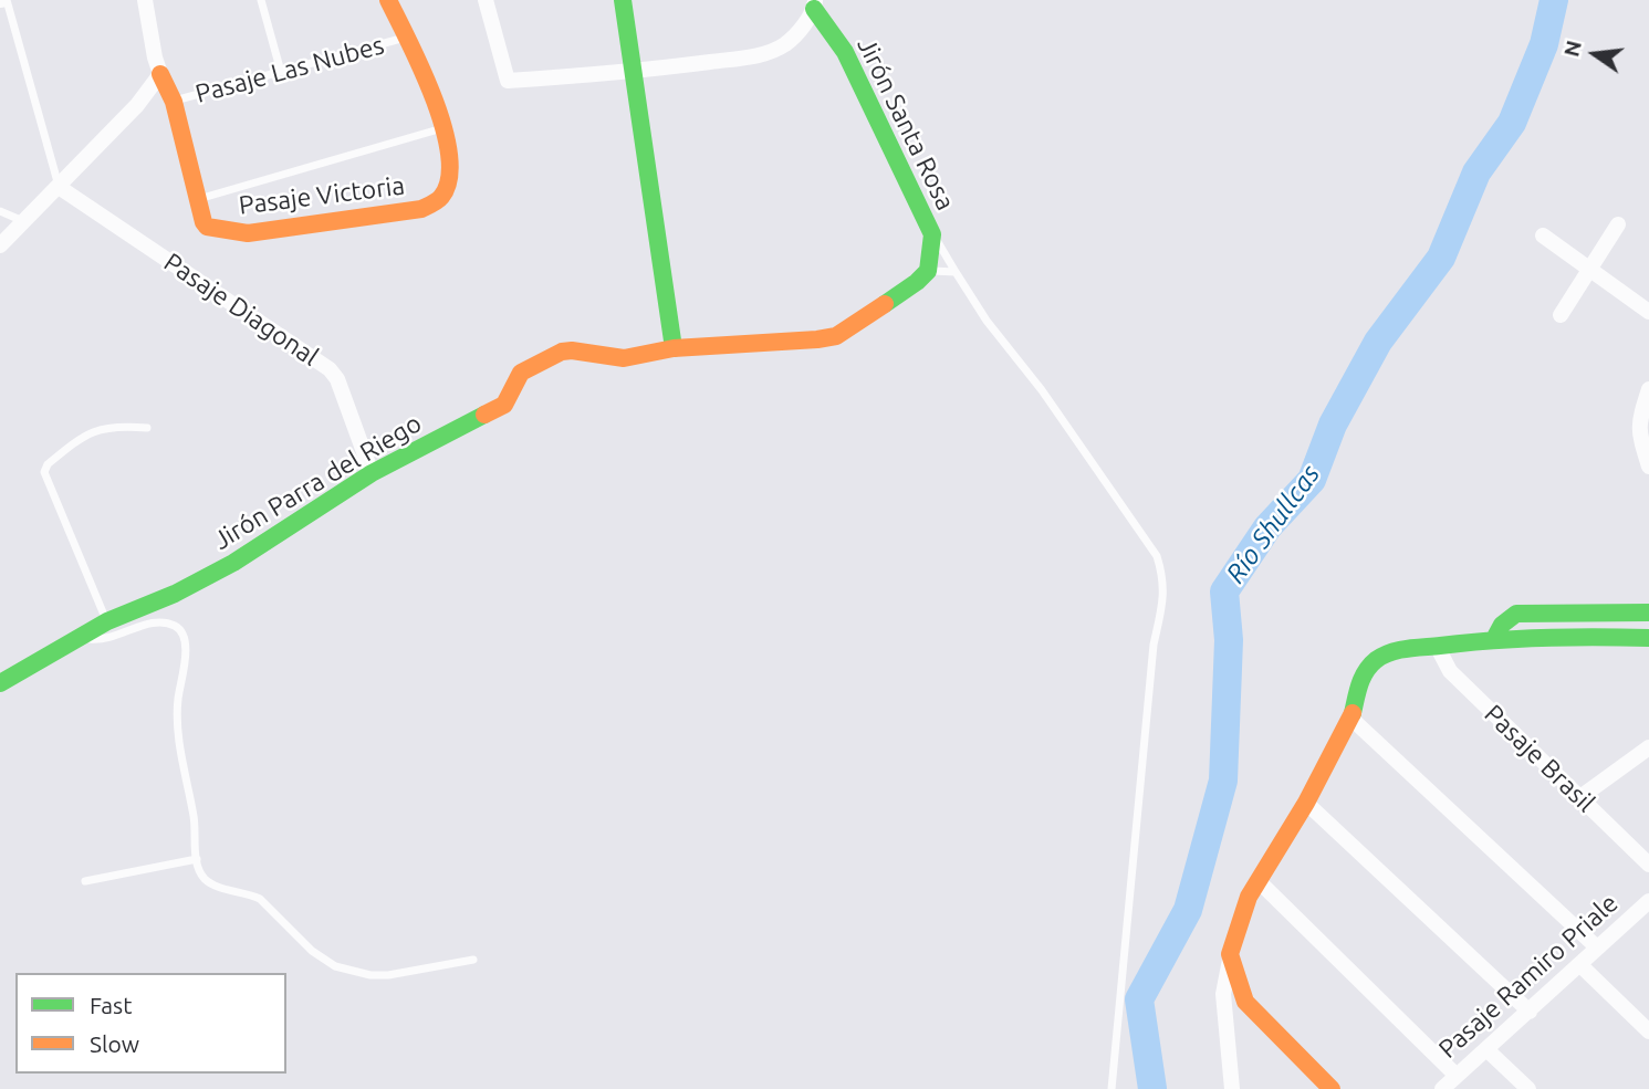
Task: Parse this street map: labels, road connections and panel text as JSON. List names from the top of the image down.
{
  "streets": {
    "street": [
      "Jirón Santa Rosa",
      "Pasaje Victoria",
      "Pasaje Diagonal",
      "Jirón Parra del Riego",
      "Pasaje Brasil",
      "Pasaje Ramiro Priale"
    ],
    "lane": ["Pasaje Las Nubes"]
  },
  "crossings": [
    ["Pasaje Diagonal", "Jirón Parra del Riego"]
  ],
  "water": ["Río Shullcas"],
  "legend": ["Fast", "Slow"],
  "north": "left"
}
